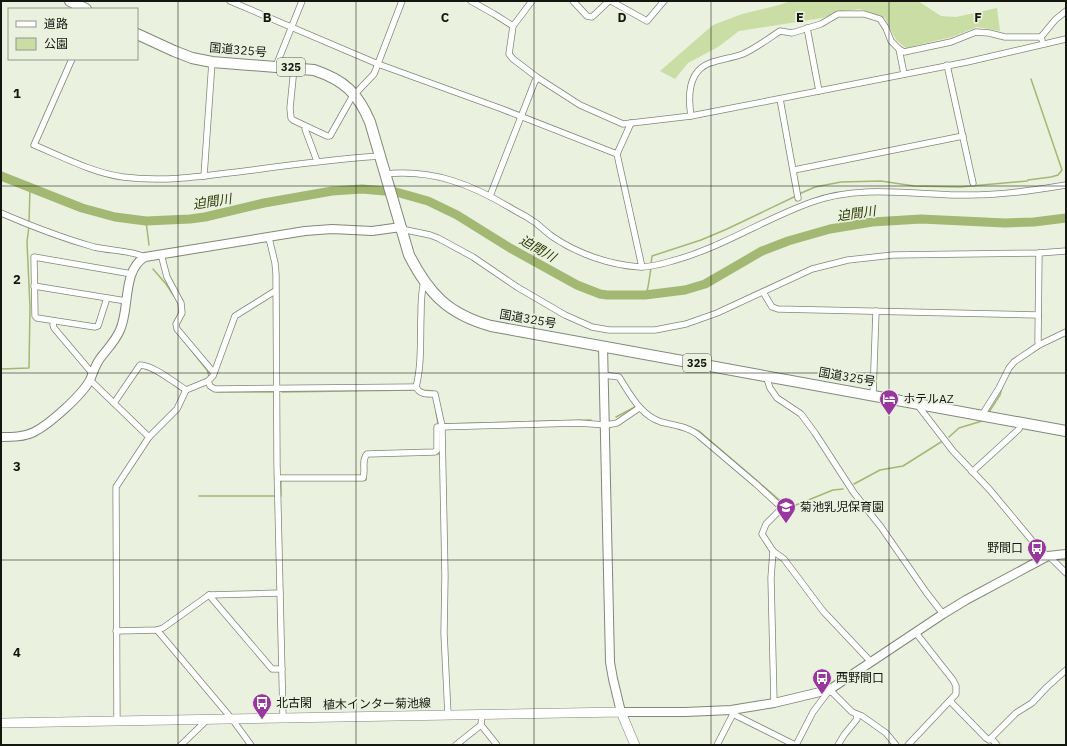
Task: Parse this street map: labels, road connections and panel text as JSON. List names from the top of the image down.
{
  "streets": {
    "highway": ["国道325号", "325"],
    "main road": ["植木インター菊池線"]
  },
  "water": ["迫間川"],
  "places": {
    "hotel": ["ホテルAZ"],
    "school or university": ["菊池乳児保育園"],
    "bus stop": ["野間口", "西野間口", "北古閑"]
  },
  "legend": ["道路", "公園"],
  "grid": {
    "columns": [
      "B",
      "C",
      "D",
      "E",
      "F"
    ],
    "rows": [
      "1",
      "2",
      "3",
      "4"
    ]
  }
}
